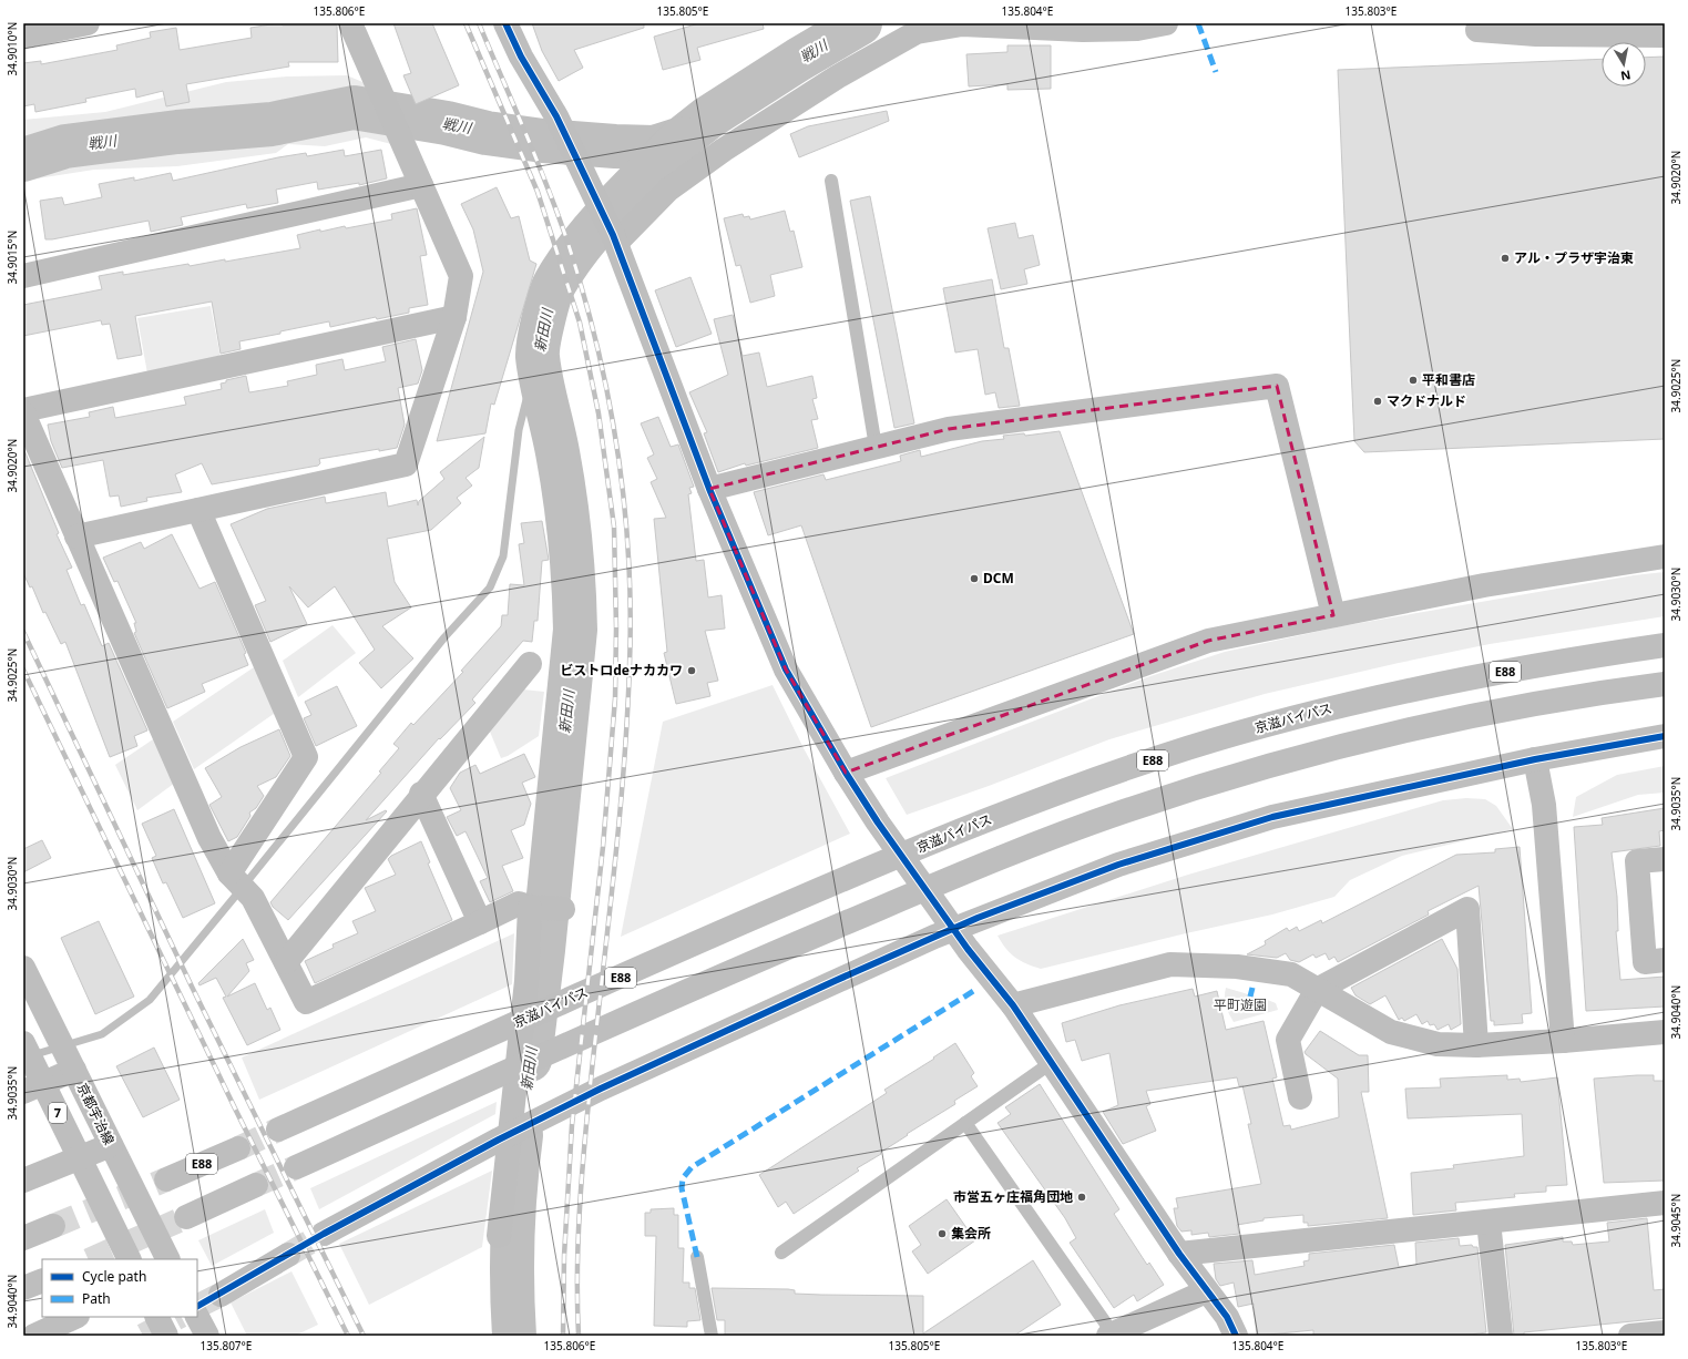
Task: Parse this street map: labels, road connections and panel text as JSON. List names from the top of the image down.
{
  "streets": {
    "main road": [
      "E88",
      "京滋バイパス",
      "7",
      "京都宇治線"
    ]
  },
  "water": ["戦川", "新田川"],
  "parks": ["平町遊園"],
  "places": [
    "アル・プラザ宇治東",
    "平和書店",
    "マクドナルド",
    "DCM",
    "ビストロdeナカカワ",
    "市営五ヶ庄福角団地",
    "集会所"
  ],
  "legend": ["Cycle path", "Path"],
  "north": "bottom",
  "coordinates": [
    "135.806°E",
    "135.805°E",
    "135.804°E",
    "135.803°E",
    "34.9010°N",
    "34.9020°N",
    "34.9015°N",
    "34.9025°N",
    "34.9030°N",
    "34.9035°N",
    "34.9040°N",
    "34.9045°N",
    "135.807°E"
  ]
}
